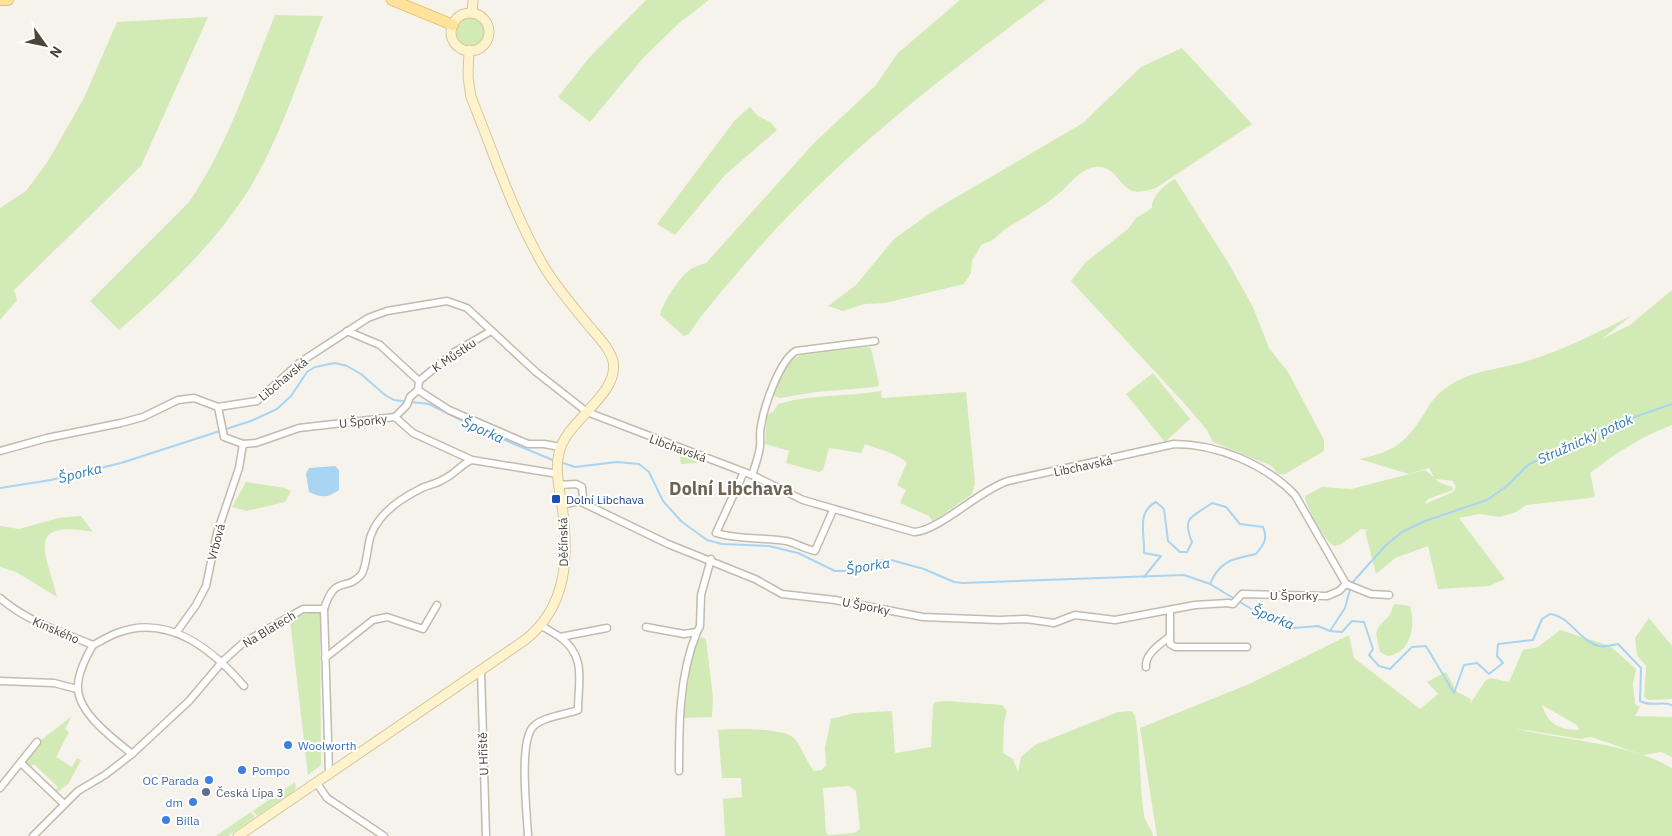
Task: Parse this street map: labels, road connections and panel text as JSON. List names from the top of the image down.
{
  "streets": {
    "main road": ["Děčínská"],
    "street": [
      "K Můstku",
      "Libchavská",
      "U Šporky",
      "Vrbová",
      "Na Blatech",
      "Kinského",
      "U Hřiště"
    ]
  },
  "crossings": [
    ["K Můstku", "Libchavská"],
    ["Libchavská", "U Šporky"],
    ["U Šporky", "Vrbová"],
    ["U Šporky", "Děčínská"],
    ["Vrbová", "Kinského"],
    ["Děčínská", "U Hřiště"],
    ["Na Blatech", "Kinského"]
  ],
  "districts": ["Dolní Libchava"],
  "water": ["Šporka", "Stružnický potok"],
  "places": {
    "transit": ["Dolní Libchava"],
    "other": [
      "Woolworth",
      "Pompo",
      "OC Parada",
      "Česká Lípa 3",
      "dm",
      "Billa"
    ]
  },
  "north": "bottom right"
}
